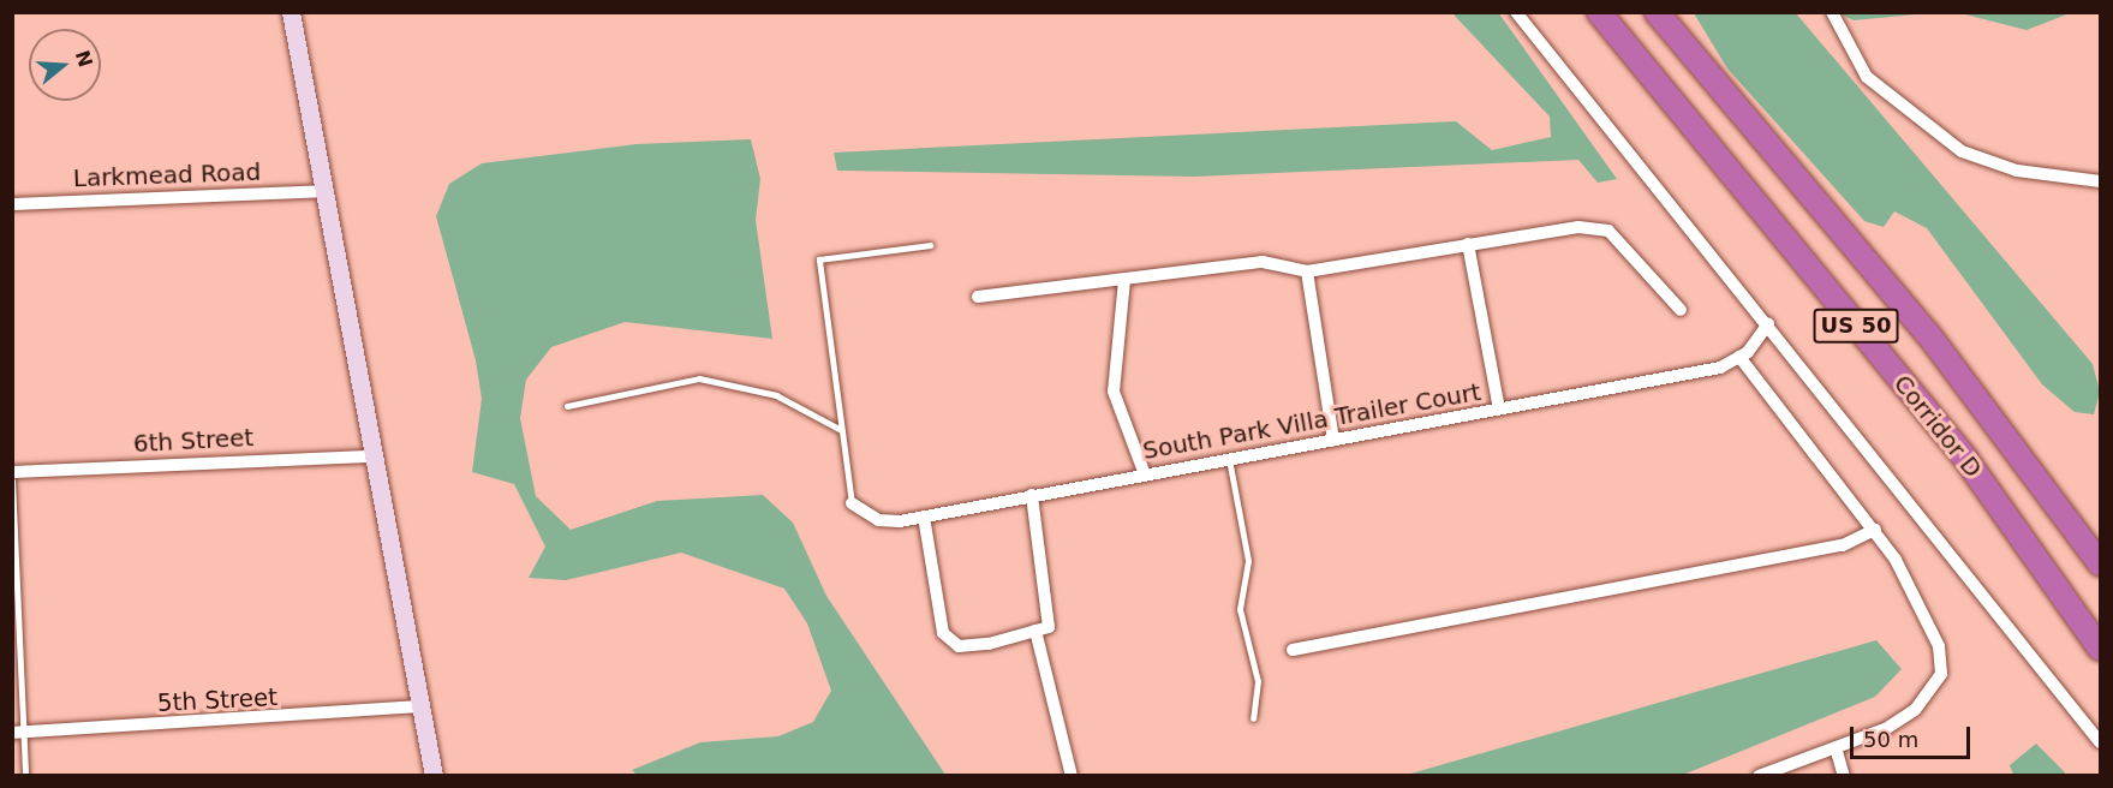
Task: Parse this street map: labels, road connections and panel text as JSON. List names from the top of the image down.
{
  "streets": {
    "highway": ["US 50", "Corridor D"],
    "street": [
      "Larkmead Road",
      "South Park Villa Trailer Court",
      "6th Street",
      "5th Street"
    ]
  },
  "scale_bar": "50 m",
  "north": "right"
}
